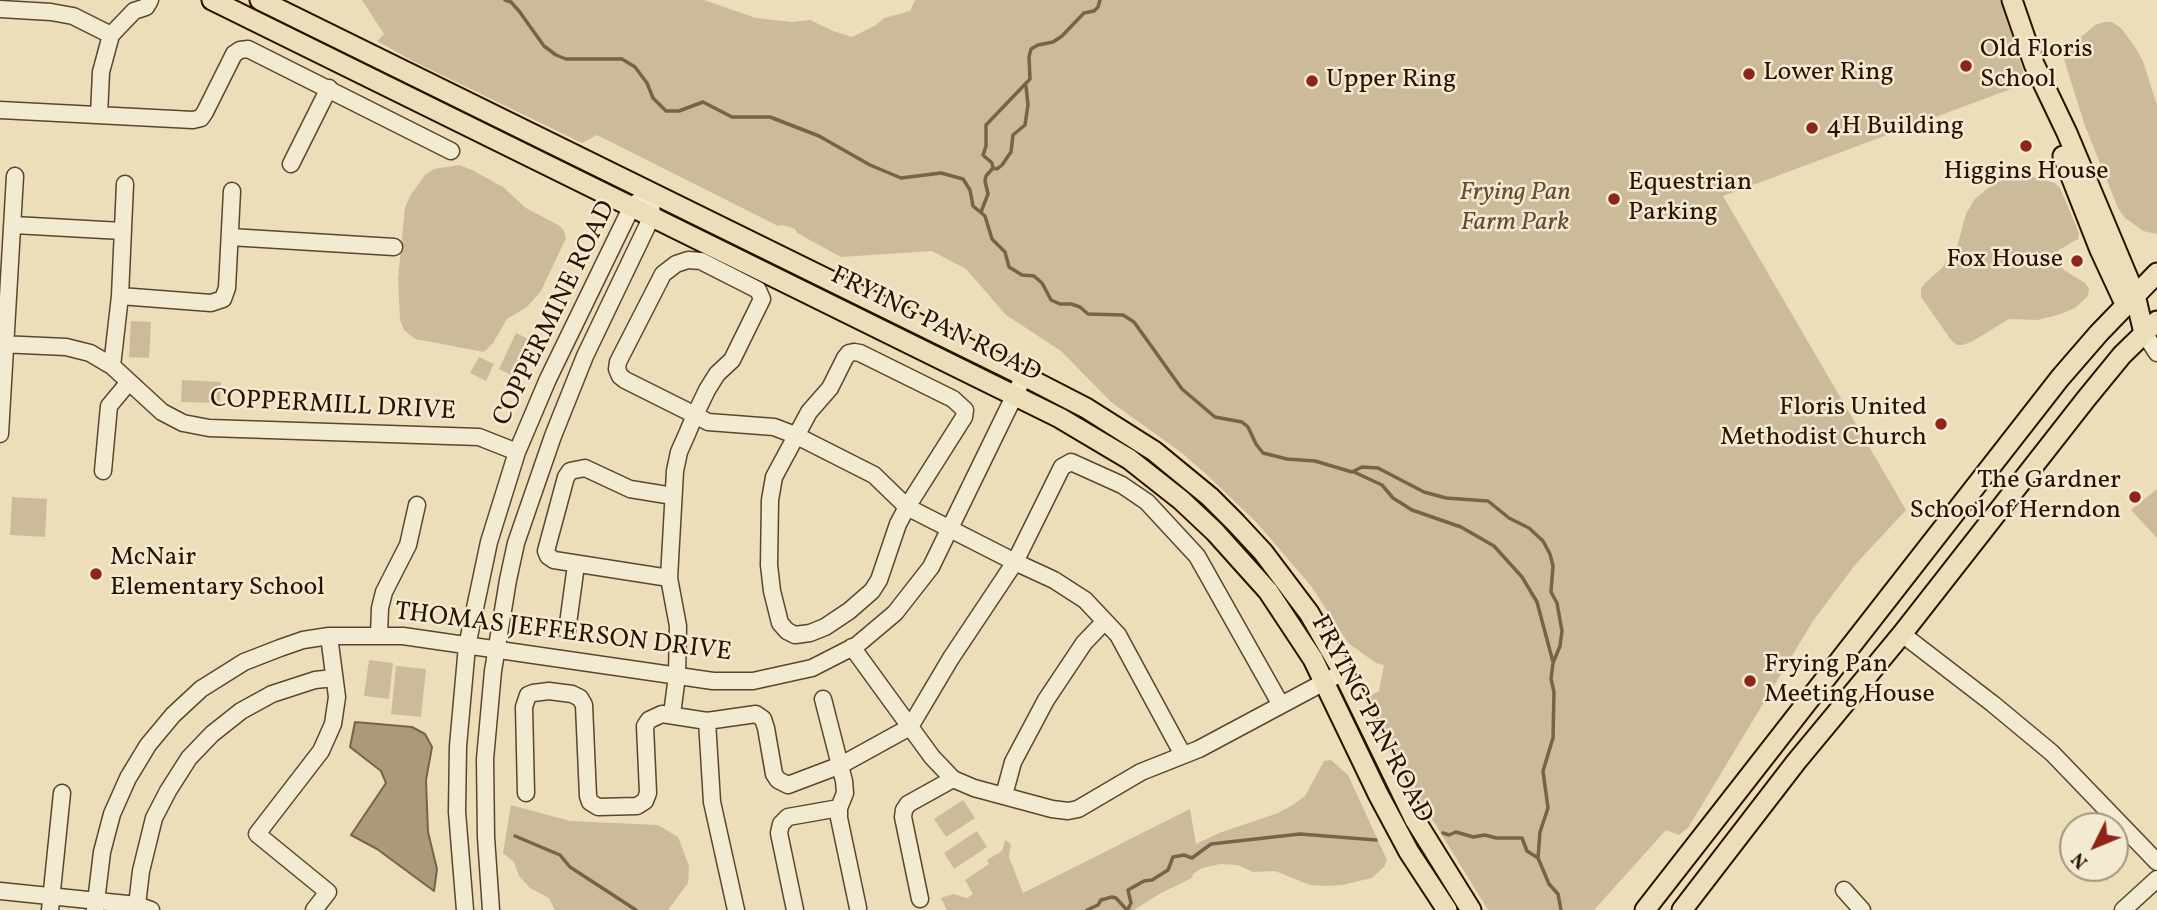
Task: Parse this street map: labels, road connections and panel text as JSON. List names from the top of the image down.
{
  "streets": {
    "main road": ["FRYING PAN ROAD"],
    "street": ["COPPERMINE ROAD", "COPPERMILL DRIVE", "THOMAS JEFFERSON DRIVE"]
  },
  "crossings": [
    ["COPPERMINE ROAD", "FRYING PAN ROAD"],
    ["COPPERMINE ROAD", "COPPERMILL DRIVE"],
    ["COPPERMINE ROAD", "THOMAS JEFFERSON DRIVE"],
    ["FRYING PAN ROAD", "THOMAS JEFFERSON DRIVE"]
  ],
  "parks": ["Frying Pan Farm Park"],
  "places": [
    "Old Floris School",
    "Lower Ring",
    "Upper Ring",
    "4H Building",
    "Higgins House",
    "Equestrian Parking",
    "Fox House",
    "Floris United Methodist Church",
    "The Gardner School of Herndon",
    "McNair Elementary School",
    "Frying Pan Meeting House"
  ],
  "north": "bottom left"
}
